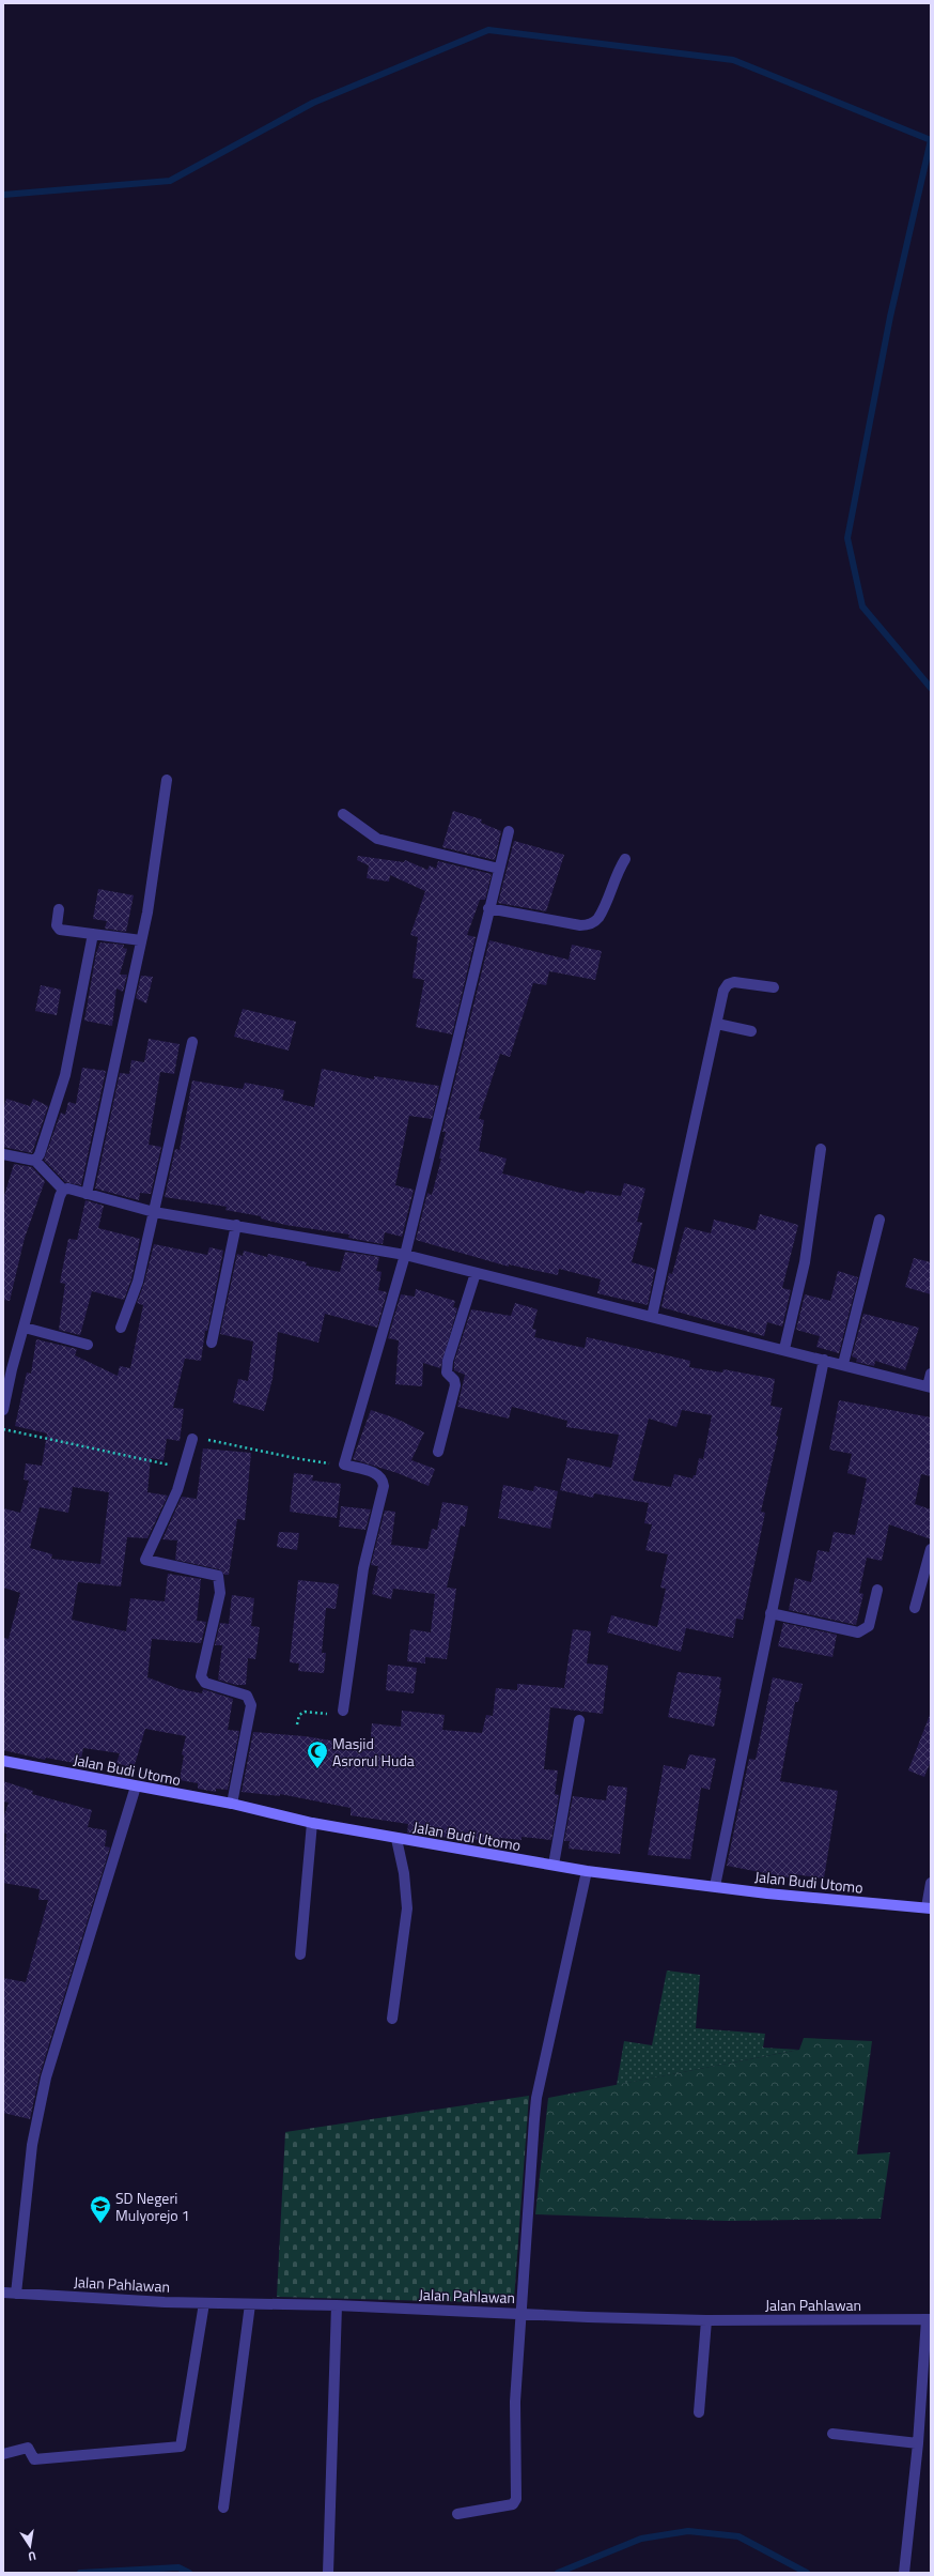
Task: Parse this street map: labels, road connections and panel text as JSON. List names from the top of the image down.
{
  "streets": {
    "street": ["Jalan Budi Utomo", "Jalan Pahlawan"]
  },
  "places": {
    "mosque": ["Masjid Asrorul Huda"],
    "school or university": ["SD Negeri Mulyorejo 1"]
  },
  "north": "bottom"
}
